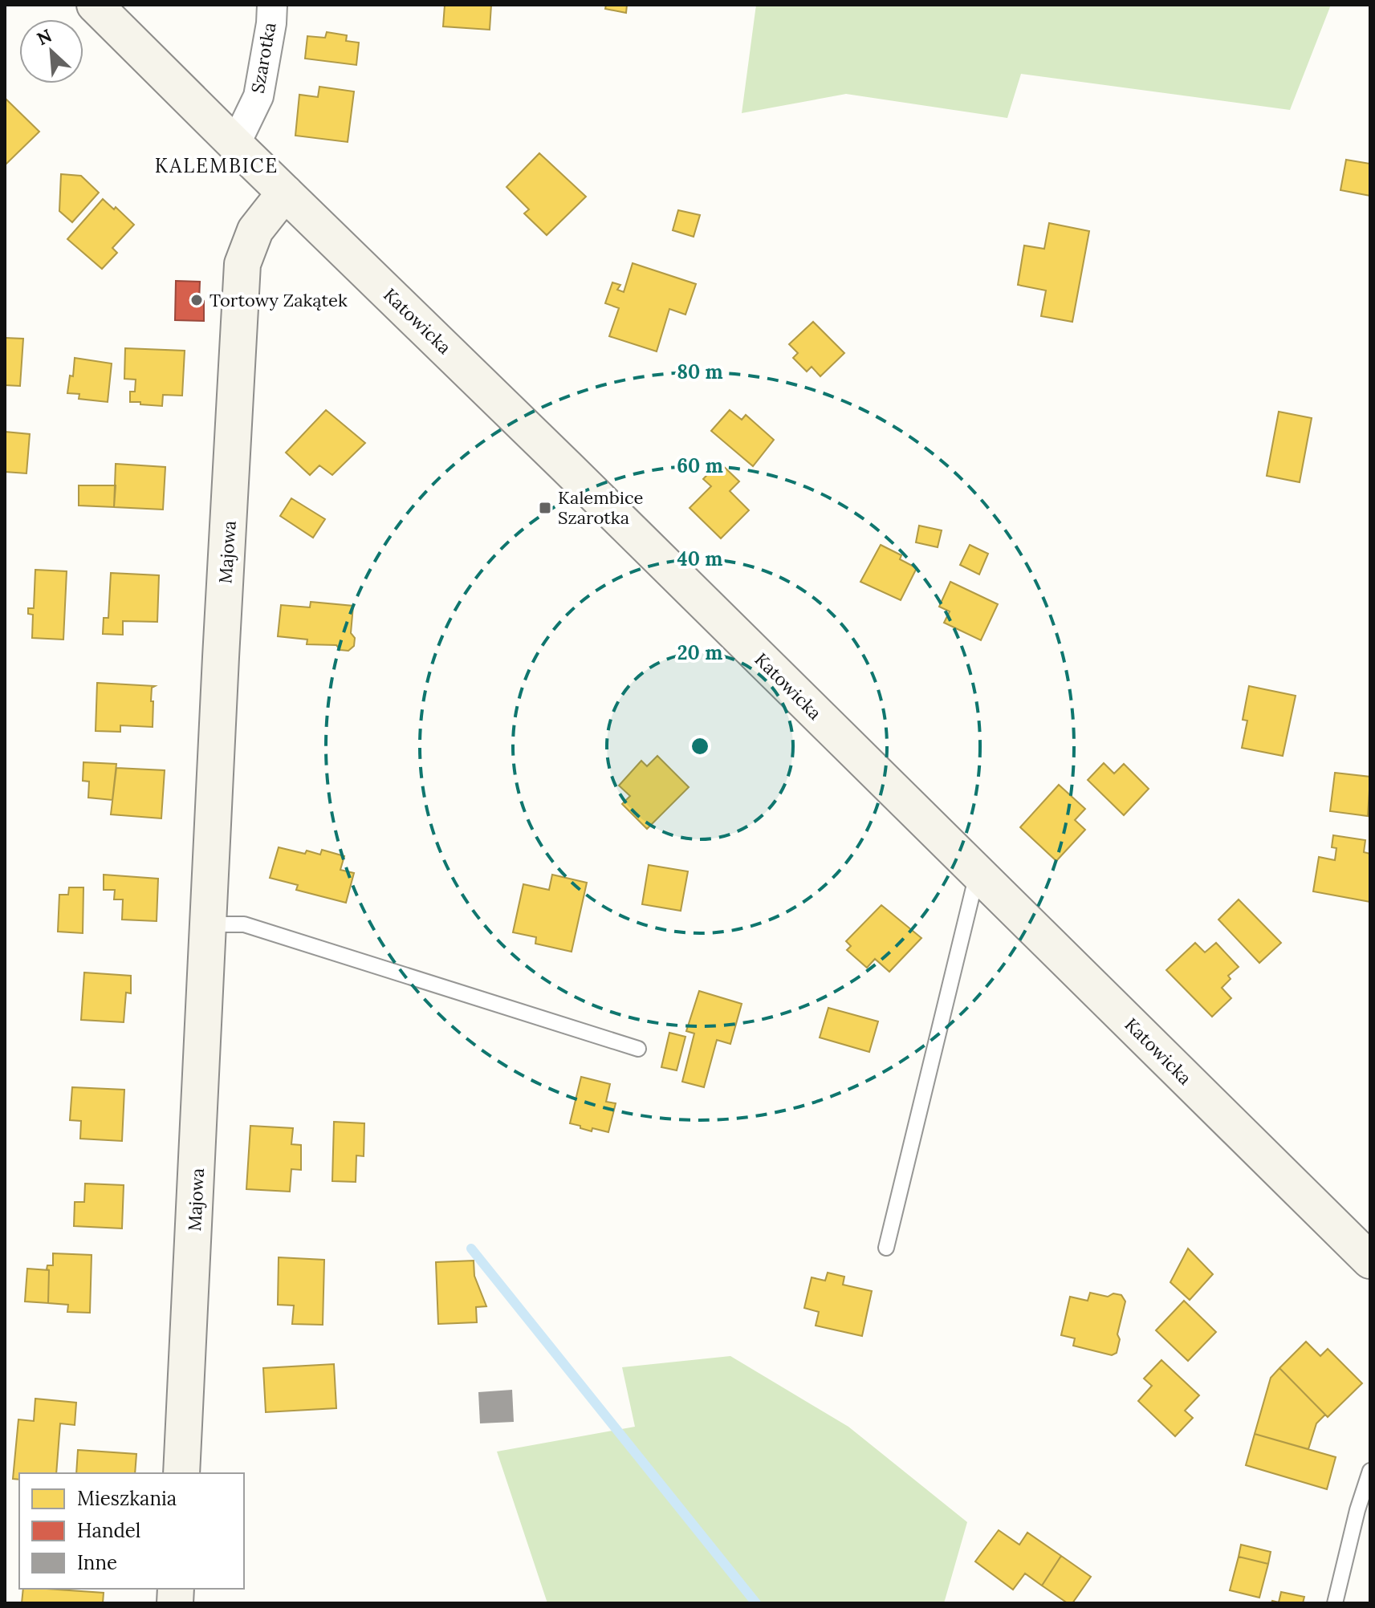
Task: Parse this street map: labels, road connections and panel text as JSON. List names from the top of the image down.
{
  "streets": {
    "main road": ["Katowicka", "Majowa"],
    "street": ["Szarotka"]
  },
  "crossings": [
    ["Szarotka", "Katowicka"],
    ["Katowicka", "Majowa"]
  ],
  "districts": ["KALEMBICE"],
  "places": {
    "other": ["Tortowy Zakątek"],
    "transit": ["Kalembice Szarotka"]
  },
  "legend": ["Mieszkania", "Handel", "Inne"],
  "north": "top left",
  "rings": [
    "80 m",
    "60 m",
    "40 m",
    "20 m"
  ]
}
